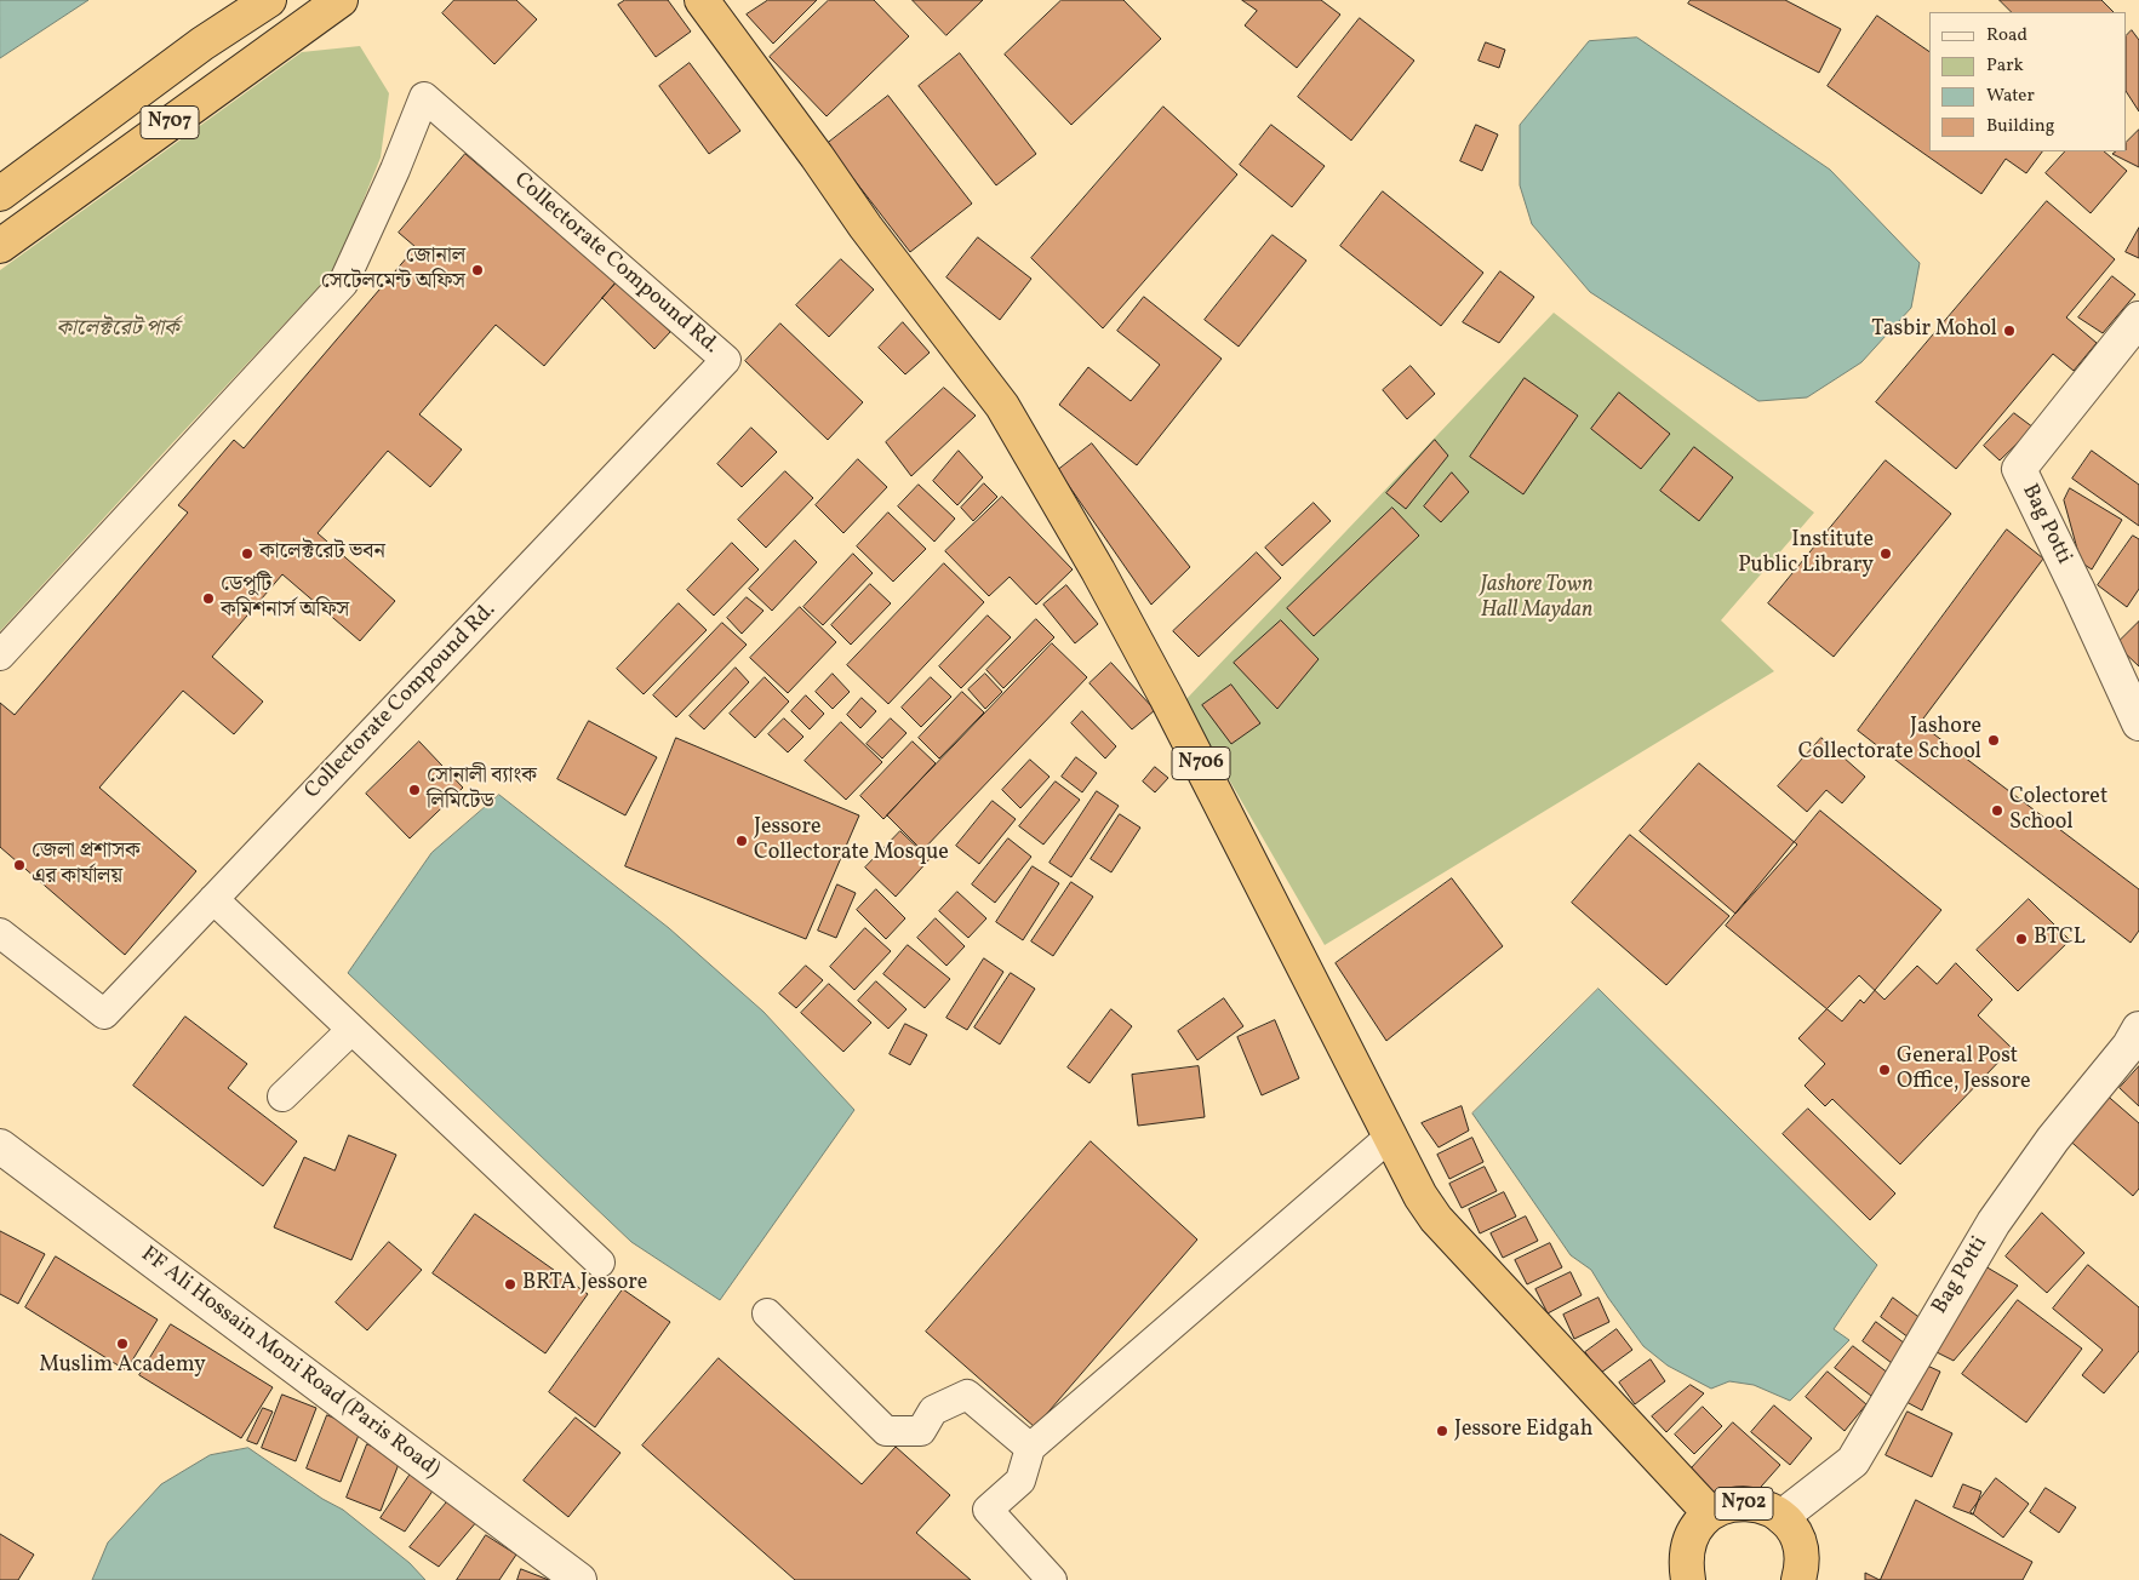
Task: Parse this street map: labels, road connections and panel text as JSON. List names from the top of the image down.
{
  "streets": {
    "highway": ["N707", "N706", "N702"],
    "street": ["Collectorate Compound Rd.", "Bag Potti", "FF Ali Hossain Moni Road (Paris Road)"]
  },
  "crossings": [
    ["Bag Potti", "N702"],
    ["N706", "N702"]
  ],
  "parks": ["কালেক্টরেট পার্ক", "Jashore Town Hall Maydan"],
  "places": [
    "জোনাল সেটেলমেন্ট অফিস",
    "Tasbir Mohol",
    "কালেক্টরেট ভবন",
    "Institute Public Library",
    "ডেপুটি কমিশনার্স অফিস",
    "Jashore Collectorate School",
    "সোনালী ব্যাংক লিমিটেড",
    "Colectoret School",
    "Jessore Collectorate Mosque",
    "জেলা প্রশাসক এর কার্যালয়",
    "BTCL",
    "General Post Office, Jessore",
    "BRTA Jessore",
    "Muslim Academy",
    "Jessore Eidgah"
  ],
  "legend": [
    "Road",
    "Park",
    "Water",
    "Building"
  ]
}
